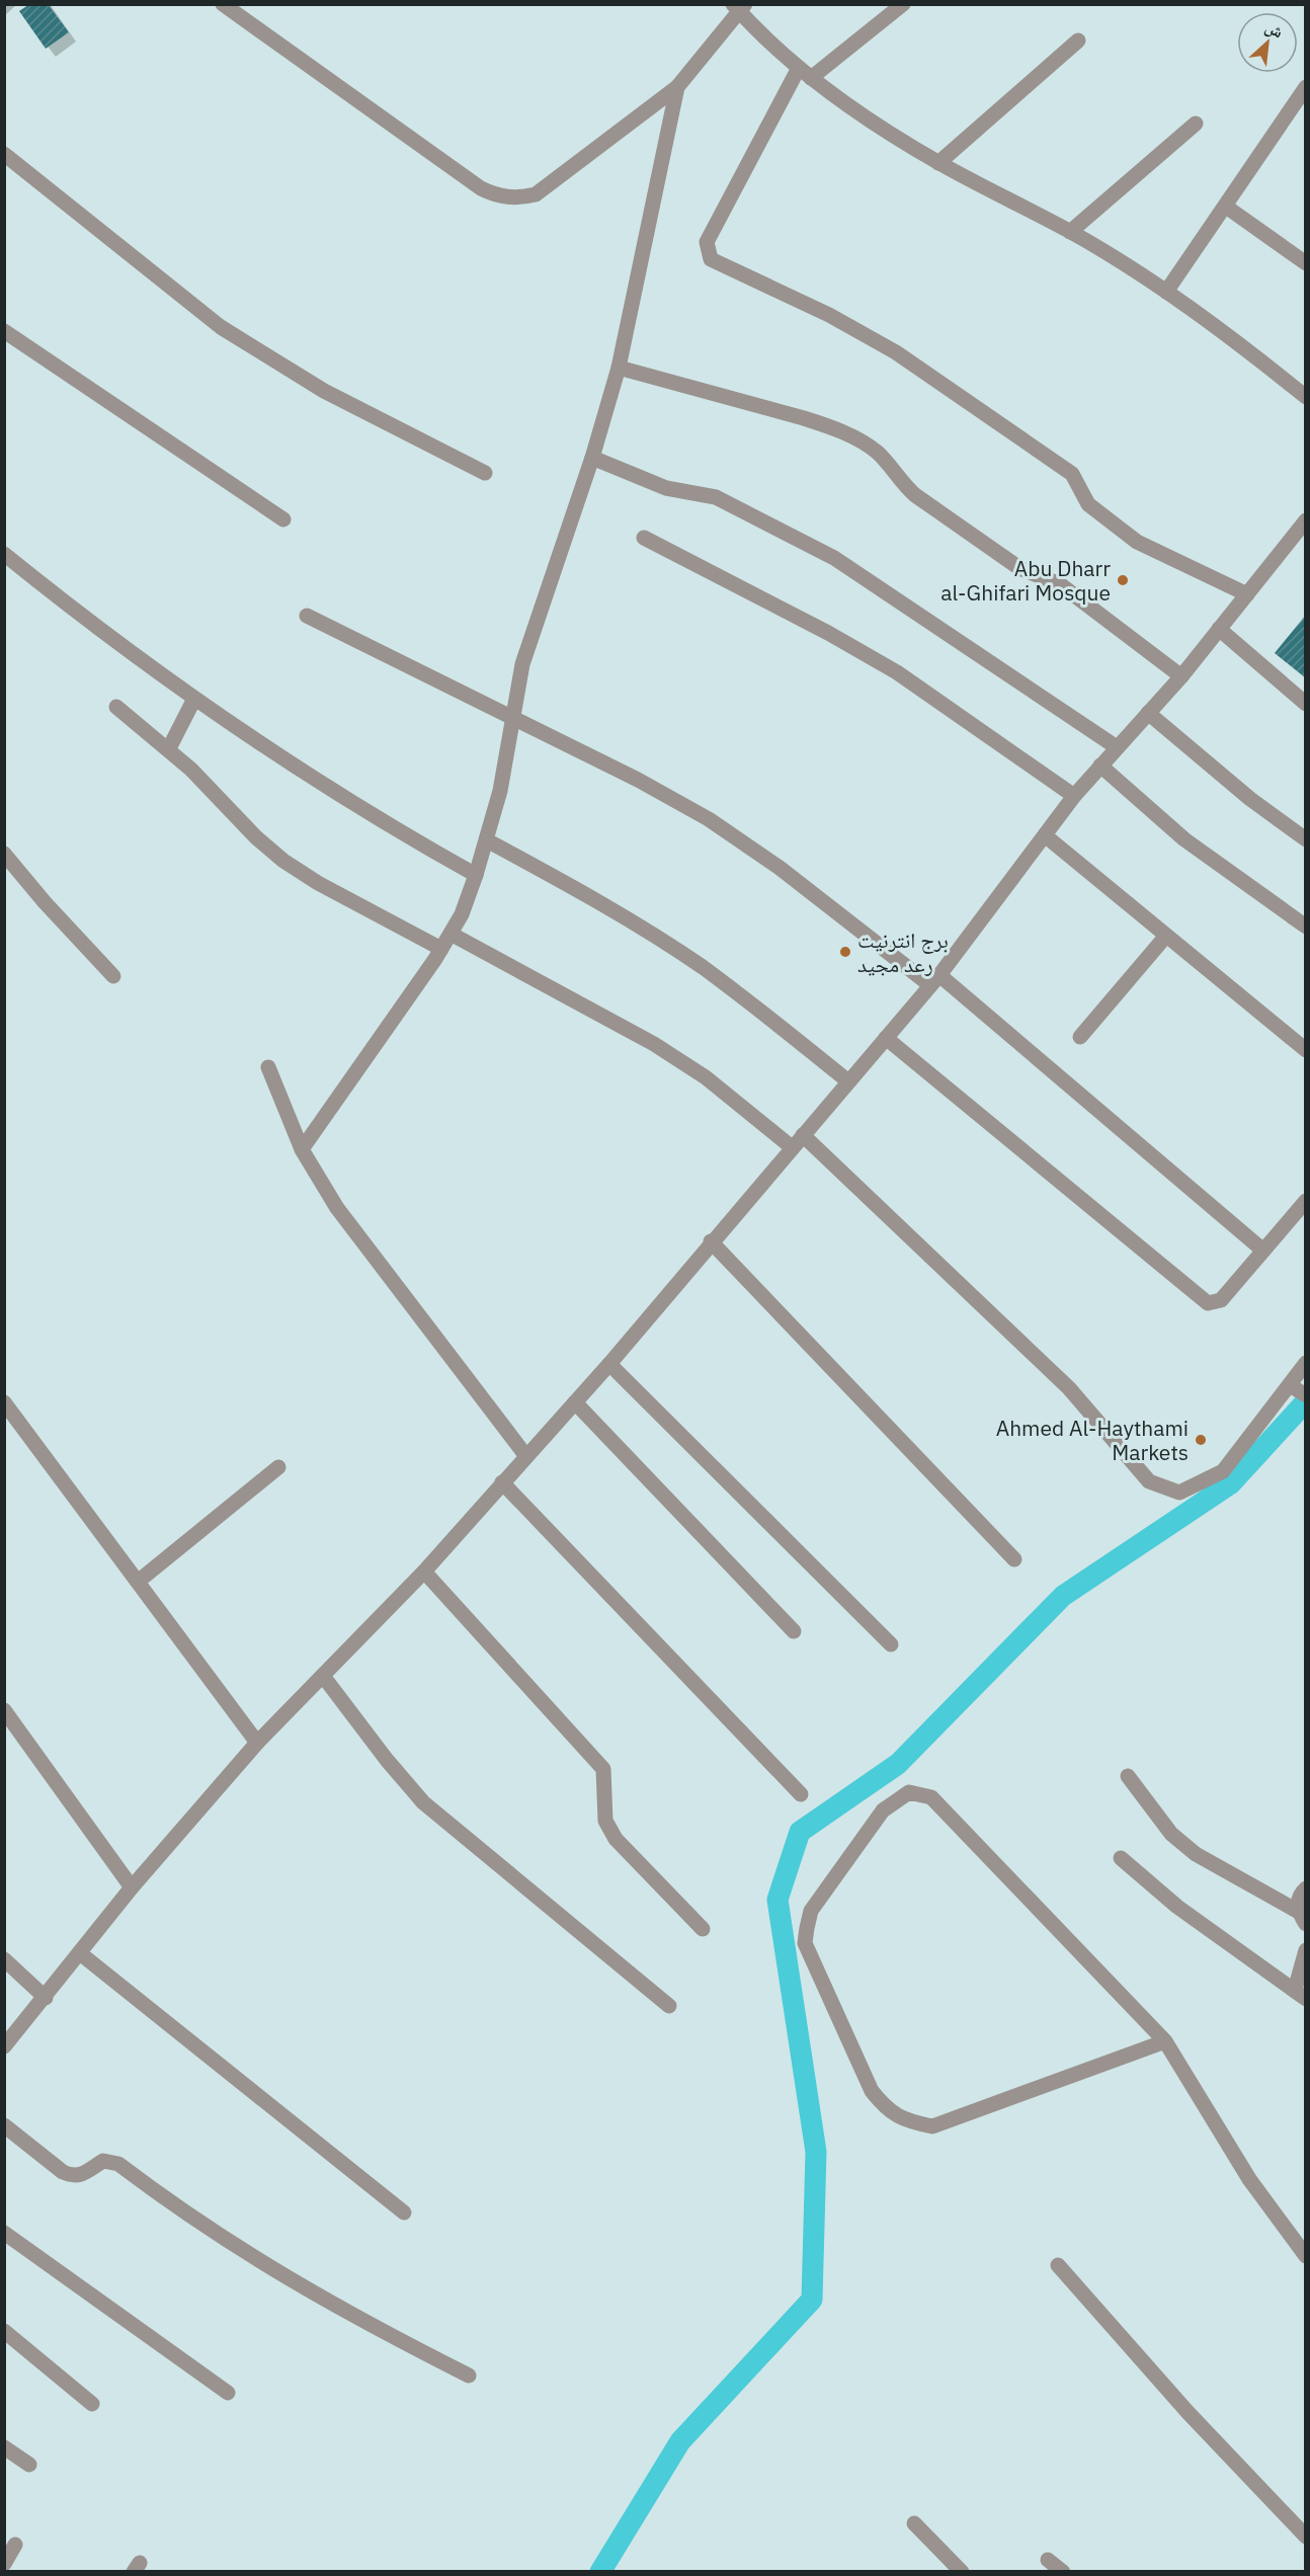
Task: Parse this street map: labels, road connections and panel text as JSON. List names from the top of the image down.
{
  "places": ["Abu Dharr al-Ghifari Mosque", "برج انترنيت رعد مجيد", "Ahmed Al-Haythami Markets"],
  "north": "top right"
}
